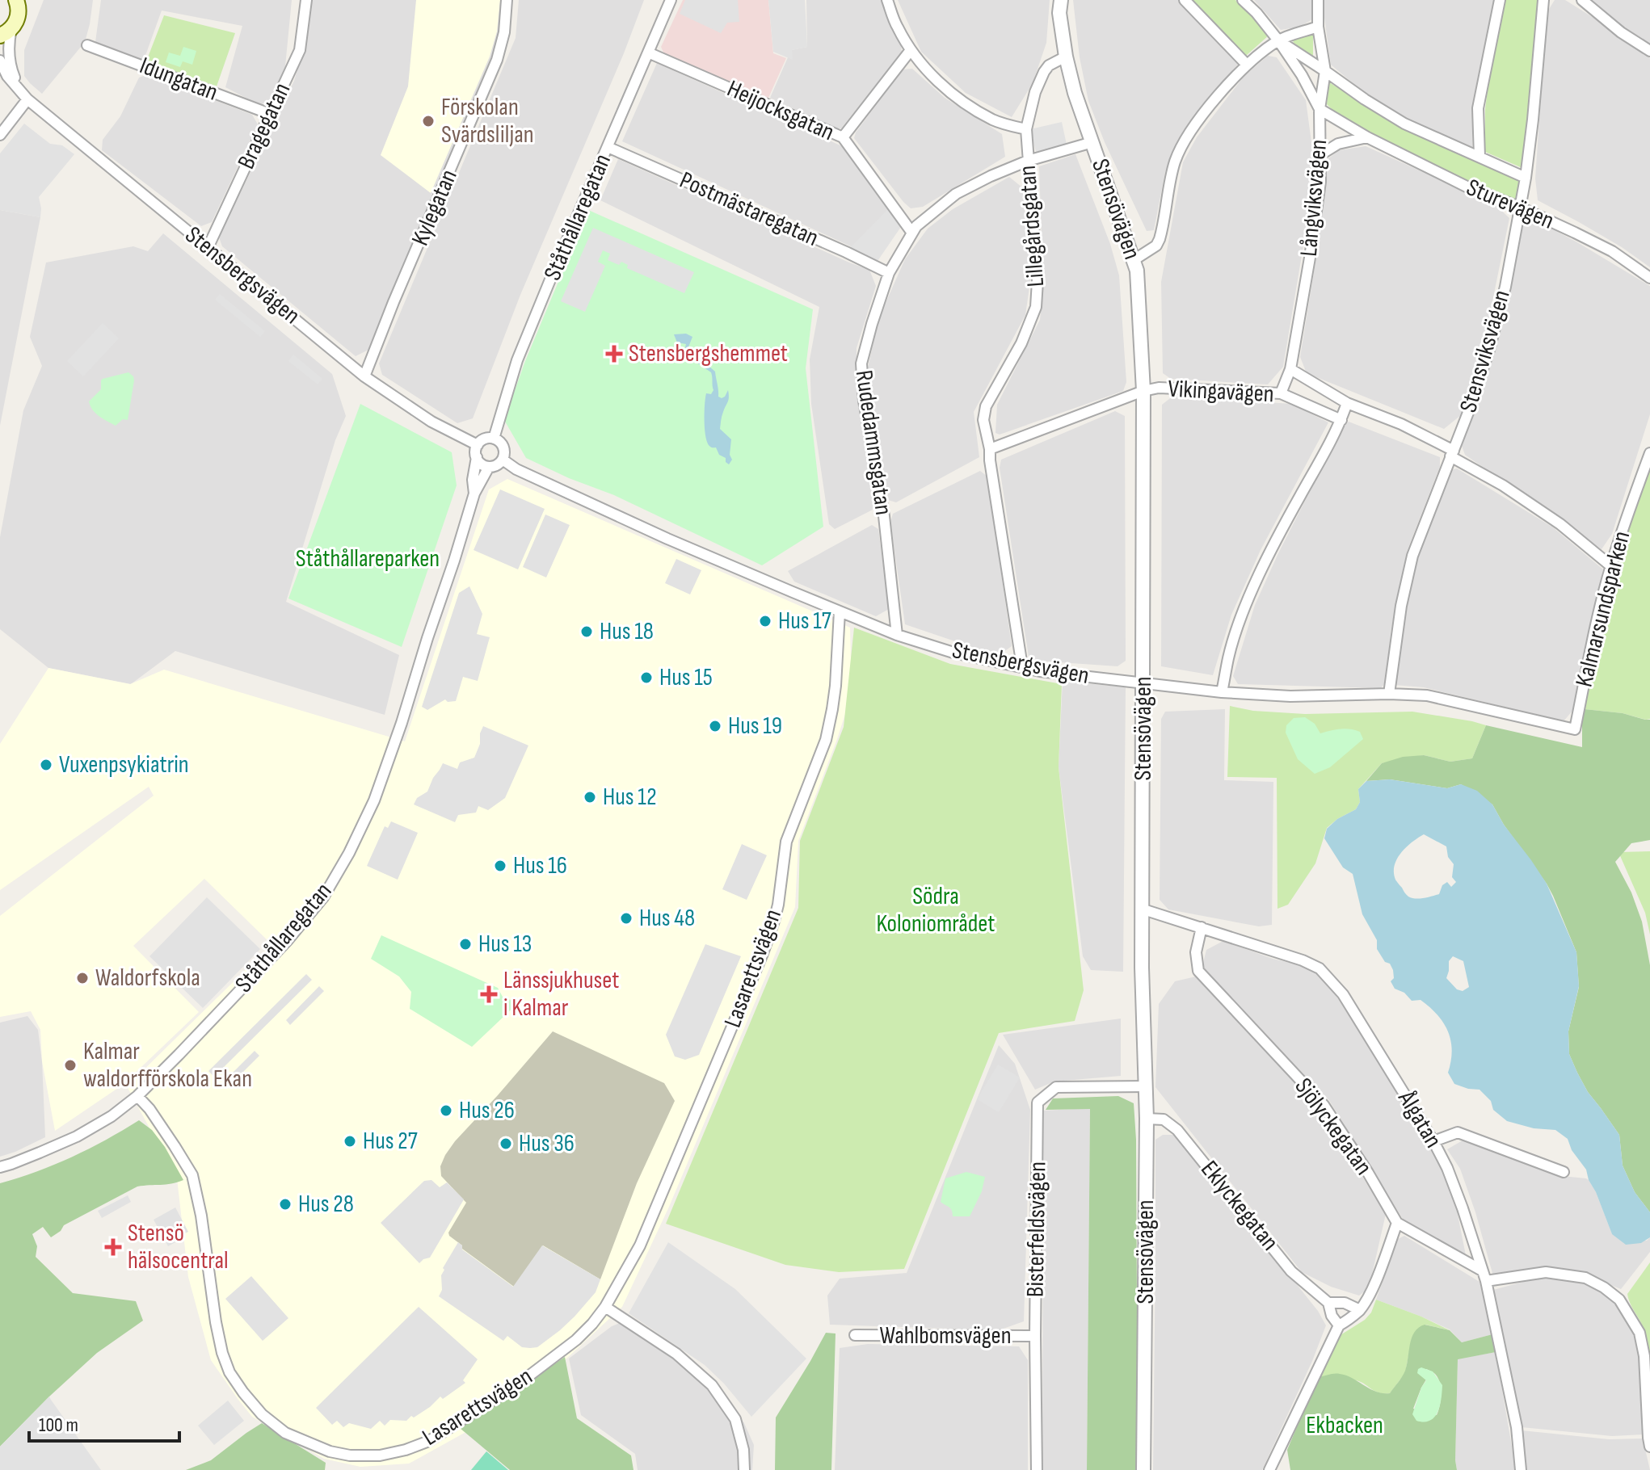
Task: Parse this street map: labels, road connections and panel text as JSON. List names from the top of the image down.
{
  "streets": {
    "street": [
      "Idungatan",
      "Heijocksgatan",
      "Bragegatan",
      "Långviksvägen",
      "Sturevägen",
      "Kylegatan",
      "Postmästaregatan",
      "Stensövägen",
      "Ståthållaregatan",
      "Lillegårdsgatan",
      "Stensbergsvägen",
      "Stensviksvägen",
      "Vikingavägen",
      "Rudedammsgatan",
      "Kalmarsundsparken",
      "Lasarettsvägen",
      "Ålgatan",
      "Sjölyckegatan",
      "Eklyckegatan",
      "Bisterfeldsvägen",
      "Wahlbomsvägen"
    ]
  },
  "crossings": [
    ["Idungatan", "Bragegatan"],
    ["Heijocksgatan", "Ståthållaregatan"],
    ["Heijocksgatan", "Rudedammsgatan"],
    ["Bragegatan", "Stensbergsvägen"],
    ["Långviksvägen", "Sturevägen"],
    ["Långviksvägen", "Vikingavägen"],
    ["Sturevägen", "Stensviksvägen"],
    ["Kylegatan", "Stensbergsvägen"],
    ["Postmästaregatan", "Ståthållaregatan"],
    ["Postmästaregatan", "Rudedammsgatan"],
    ["Stensövägen", "Lillegårdsgatan"],
    ["Stensövägen", "Stensbergsvägen"],
    ["Stensövägen", "Vikingavägen"],
    ["Stensövägen", "Rudedammsgatan"],
    ["Stensövägen", "Ålgatan"],
    ["Stensövägen", "Eklyckegatan"],
    ["Stensövägen", "Bisterfeldsvägen"],
    ["Ståthållaregatan", "Stensbergsvägen"],
    ["Ståthållaregatan", "Lasarettsvägen"],
    ["Lillegårdsgatan", "Stensbergsvägen"],
    ["Lillegårdsgatan", "Vikingavägen"],
    ["Lillegårdsgatan", "Rudedammsgatan"],
    ["Stensbergsvägen", "Stensviksvägen"],
    ["Stensbergsvägen", "Rudedammsgatan"],
    ["Stensbergsvägen", "Kalmarsundsparken"],
    ["Stensbergsvägen", "Lasarettsvägen"],
    ["Stensviksvägen", "Vikingavägen"],
    ["Vikingavägen", "Kalmarsundsparken"],
    ["Ålgatan", "Sjölyckegatan"],
    ["Bisterfeldsvägen", "Wahlbomsvägen"]
  ],
  "parks": ["Ståthållareparken", "Södra Koloniområdet", "Ekbacken"],
  "places": {
    "other": [
      "Förskolan Svärdsliljan",
      "Hus 17",
      "Hus 18",
      "Hus 15",
      "Hus 19",
      "Vuxenpsykiatrin",
      "Hus 12",
      "Hus 16",
      "Hus 48",
      "Hus 13",
      "Waldorfskola",
      "Kalmar waldorfförskola Ekan",
      "Hus 26",
      "Hus 27",
      "Hus 36",
      "Hus 28"
    ],
    "health": ["Stensbergshemmet", "Länssjukhuset i Kalmar", "Stensö hälsocentral"]
  },
  "scale_bar": "100 m"
}
